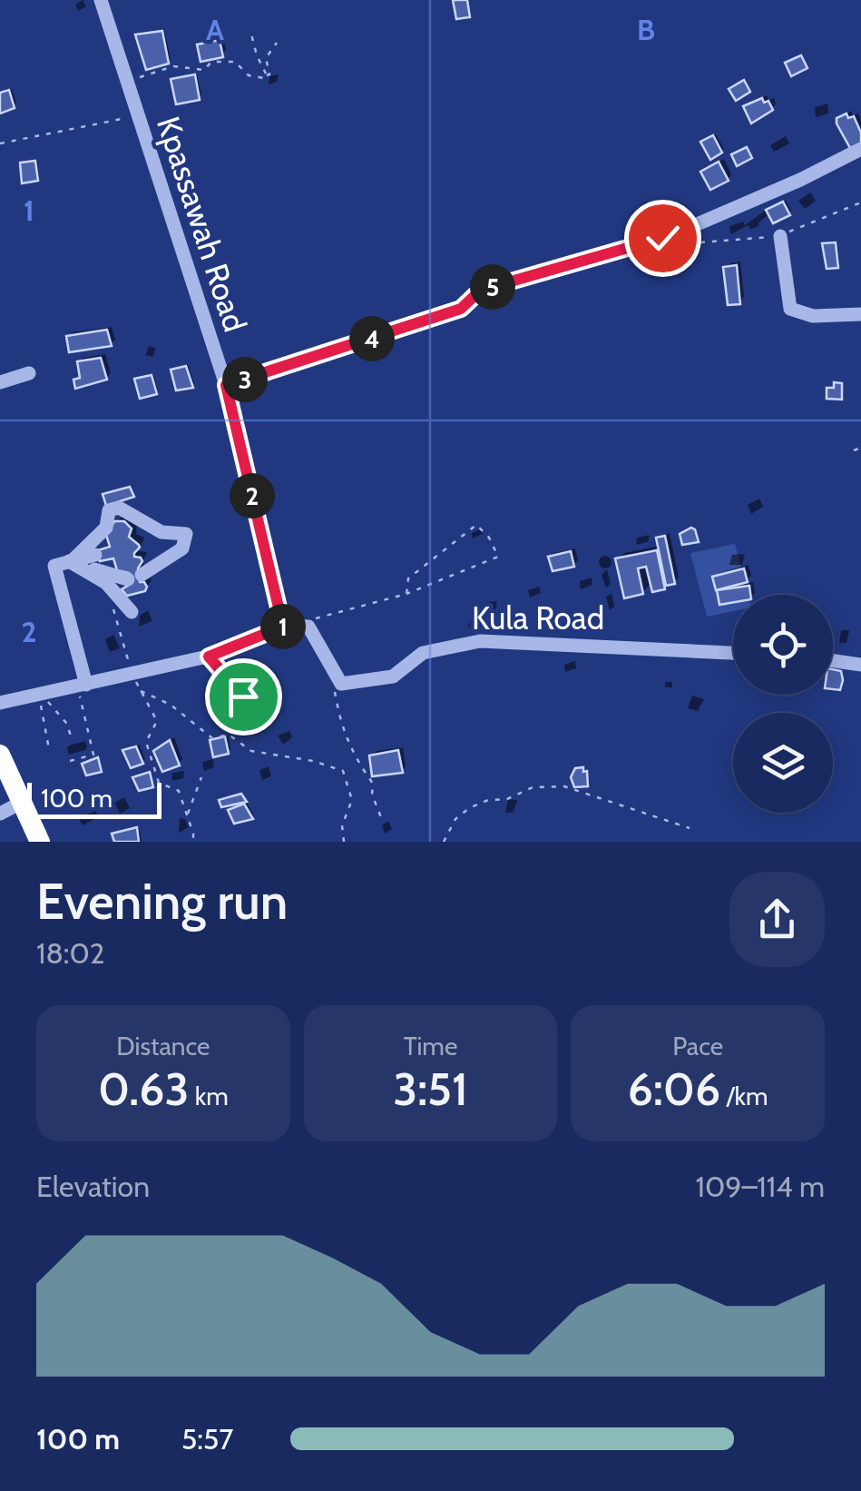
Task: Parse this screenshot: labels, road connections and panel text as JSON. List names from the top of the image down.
{
  "streets": {
    "street": ["Kpassawah Road", "Kula Road"]
  },
  "scale_bar": "100 m",
  "page": {
    "pins": [
      "5",
      "4",
      "3",
      "2",
      "1"
    ],
    "scale": "100 m",
    "heading": ["Evening run", "18:02"],
    "stats": [
      ["Distance", "0.63 km"],
      ["Time", "3:51"],
      ["Pace", "6:06 /km"]
    ],
    "chart": ["Elevation", "109–114 m"],
    "list": [
      {
        "name": "100 m",
        "note": "5:57"
      }
    ]
  },
  "grid": {
    "columns": ["A", "B"],
    "rows": ["1", "2"]
  }
}
